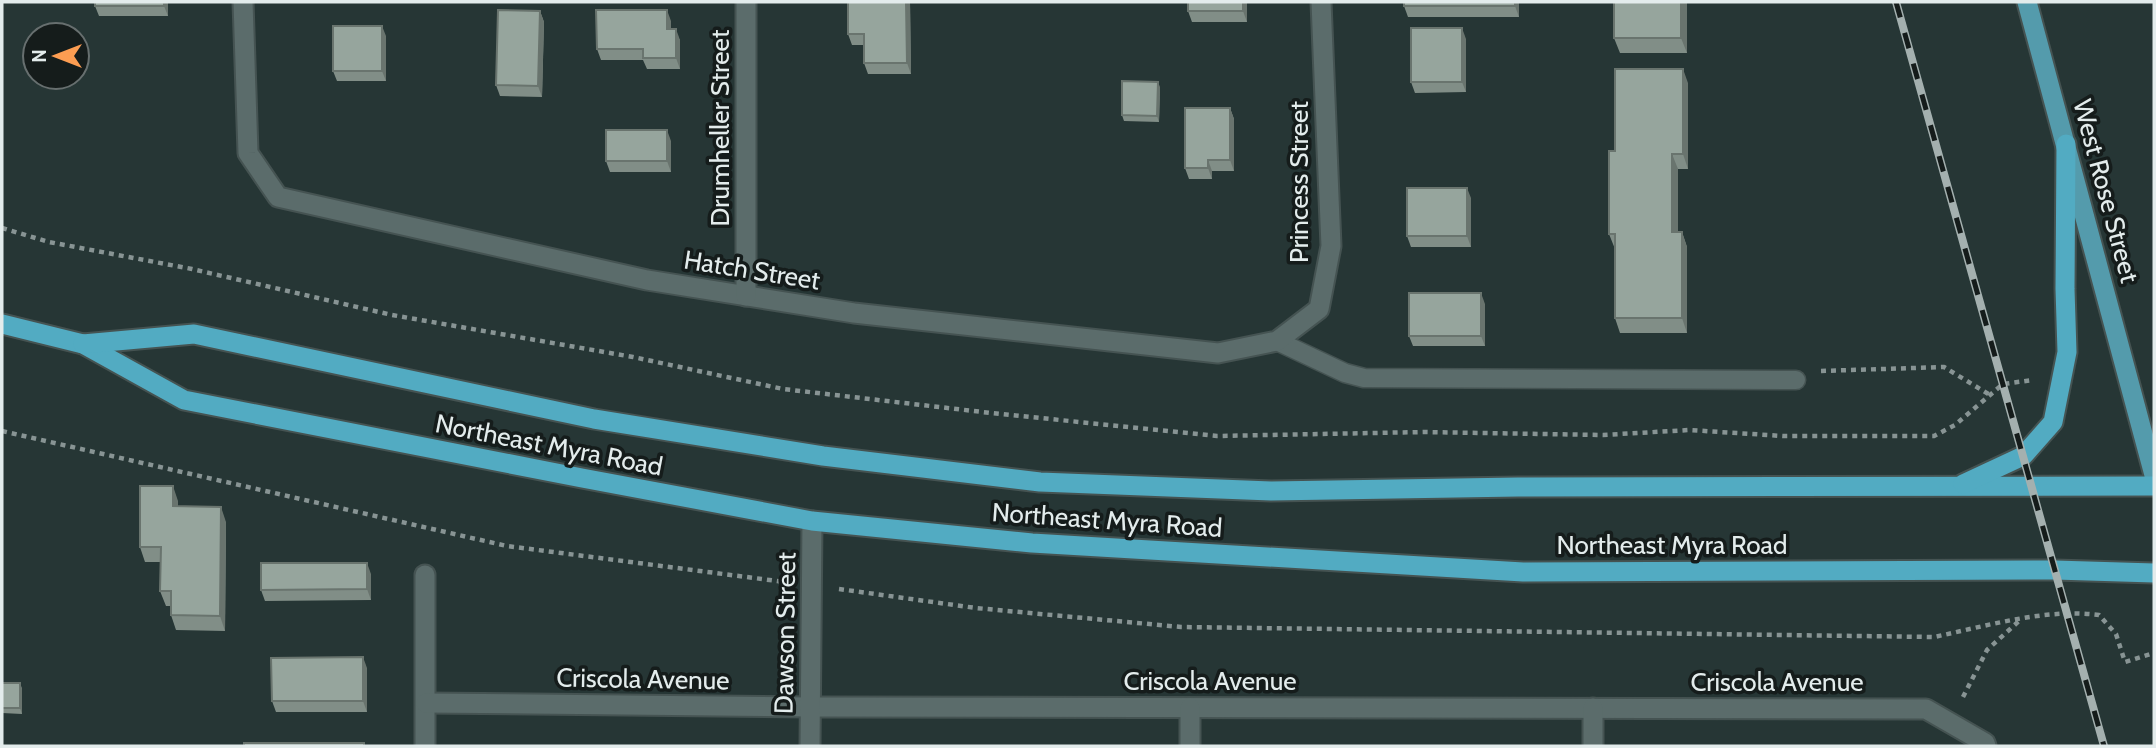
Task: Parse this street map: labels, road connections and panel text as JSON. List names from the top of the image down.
{
  "streets": {
    "highway": ["Northeast Myra Road"],
    "main road": ["West Rose Street"],
    "street": [
      "Drumheller Street",
      "Princess Street",
      "Hatch Street",
      "Dawson Street",
      "Criscola Avenue"
    ]
  },
  "crossings": [
    ["Drumheller Street", "Hatch Street"],
    ["Princess Street", "Hatch Street"],
    ["Northeast Myra Road", "Dawson Street"],
    ["Dawson Street", "Criscola Avenue"]
  ],
  "north": "left"
}
